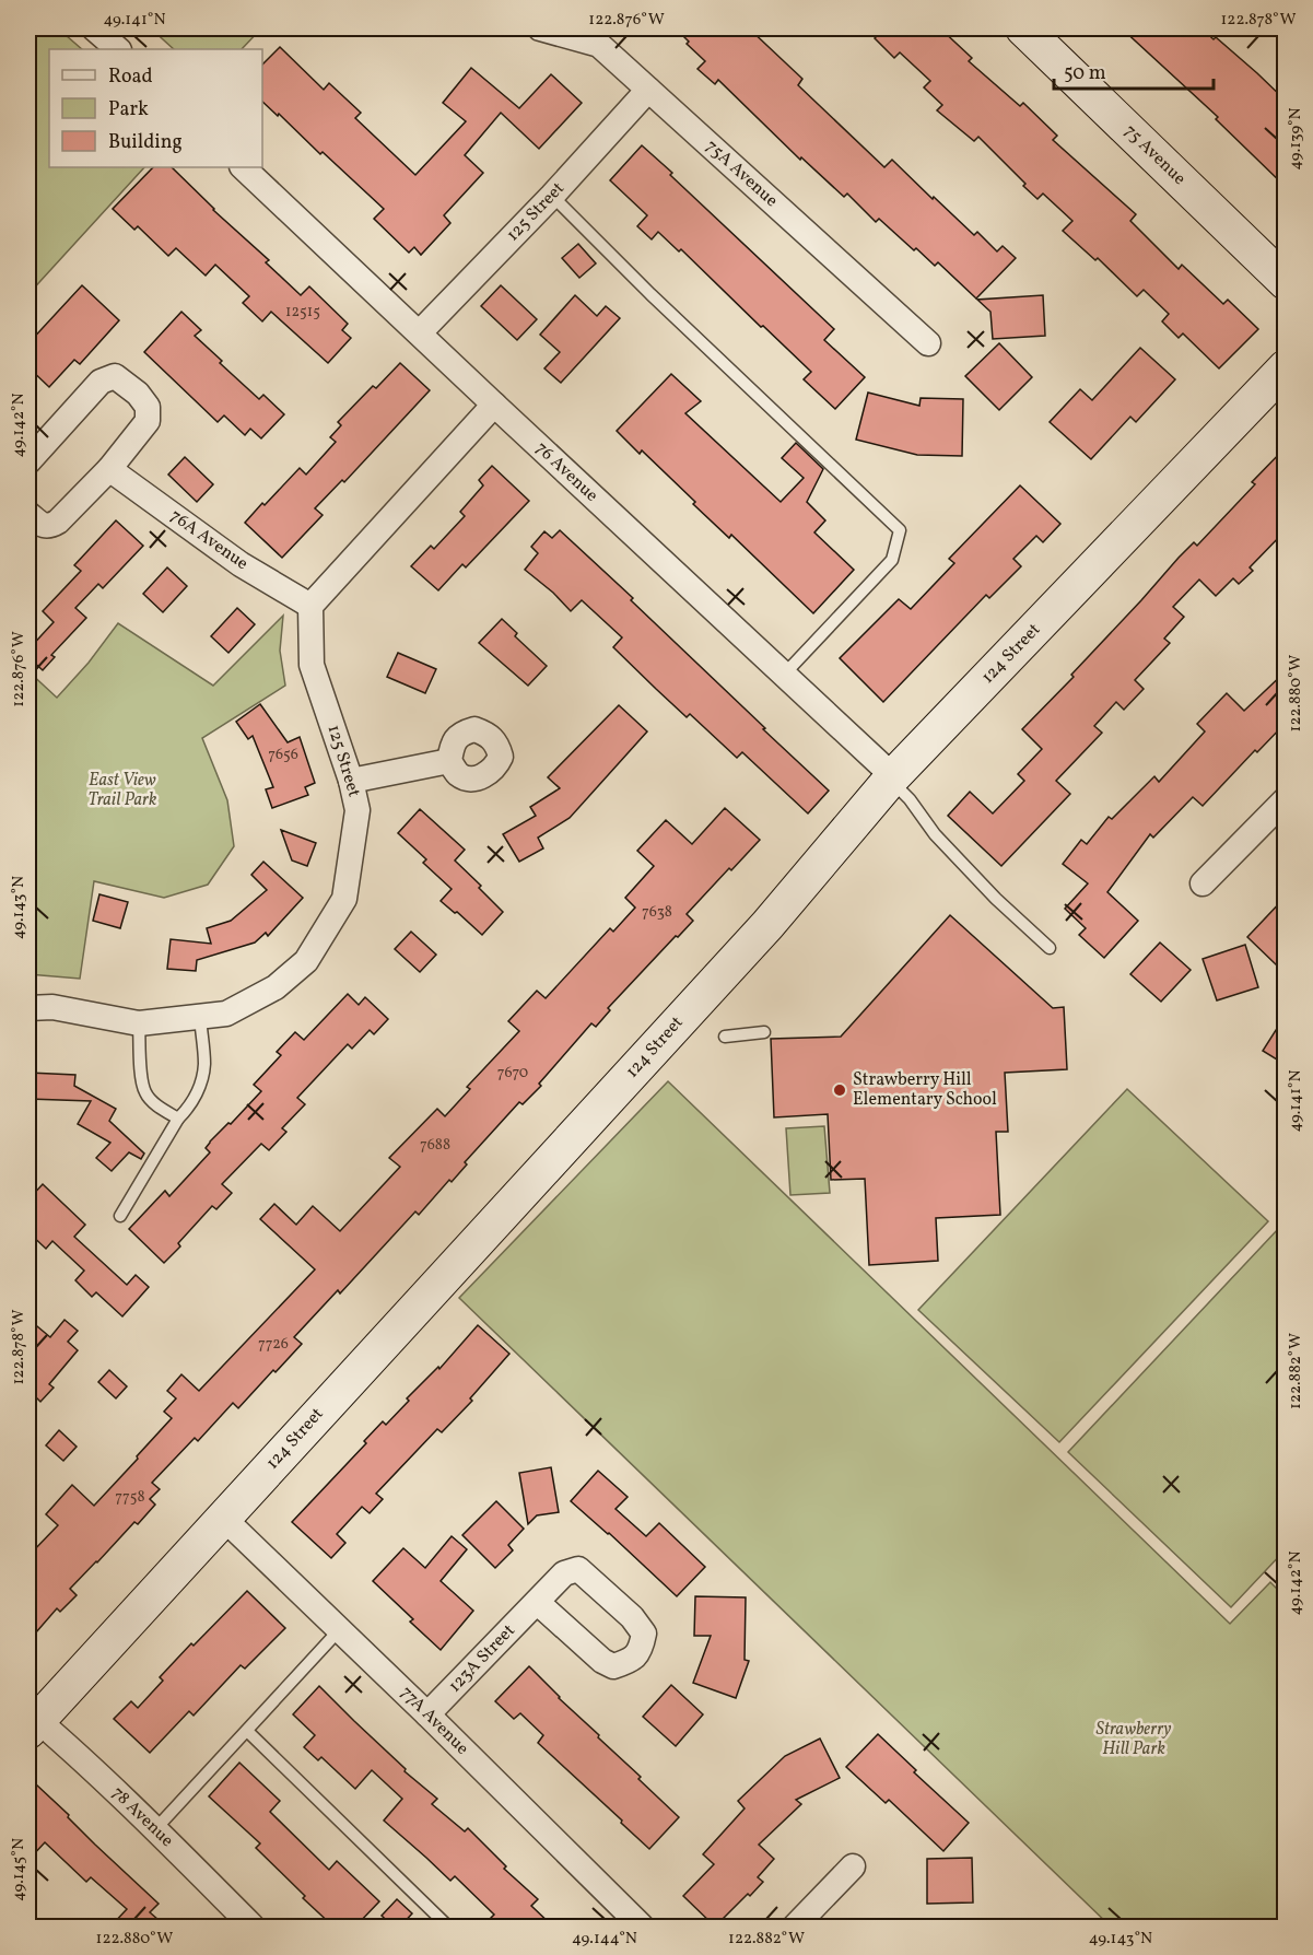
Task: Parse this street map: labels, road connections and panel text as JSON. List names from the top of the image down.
{
  "streets": {
    "street": [
      "75 Avenue",
      "75A Avenue",
      "125 Street",
      "76 Avenue",
      "76A Avenue",
      "124 Street",
      "123A Street",
      "77A Avenue",
      "78 Avenue"
    ]
  },
  "crossings": [
    ["75A Avenue", "125 Street"],
    ["125 Street", "76 Avenue"],
    ["125 Street", "76A Avenue"],
    ["76 Avenue", "124 Street"],
    ["124 Street", "77A Avenue"],
    ["124 Street", "78 Avenue"],
    ["123A Street", "77A Avenue"]
  ],
  "parks": ["East View Trail Park", "Strawberry Hill Park"],
  "places": ["Strawberry Hill Elementary School"],
  "house_numbers": [
    "12515",
    "7656",
    "7638",
    "7670",
    "7688",
    "7726",
    "7758"
  ],
  "legend": ["Road", "Park", "Building"],
  "scale_bar": "50 m",
  "coordinates": [
    "49.141°N",
    "122.876°W",
    "122.878°W",
    "49.139°N",
    "49.142°N",
    "122.880°W",
    "49.143°N",
    "122.882°W",
    "49.145°N",
    "49.144°N"
  ]
}
